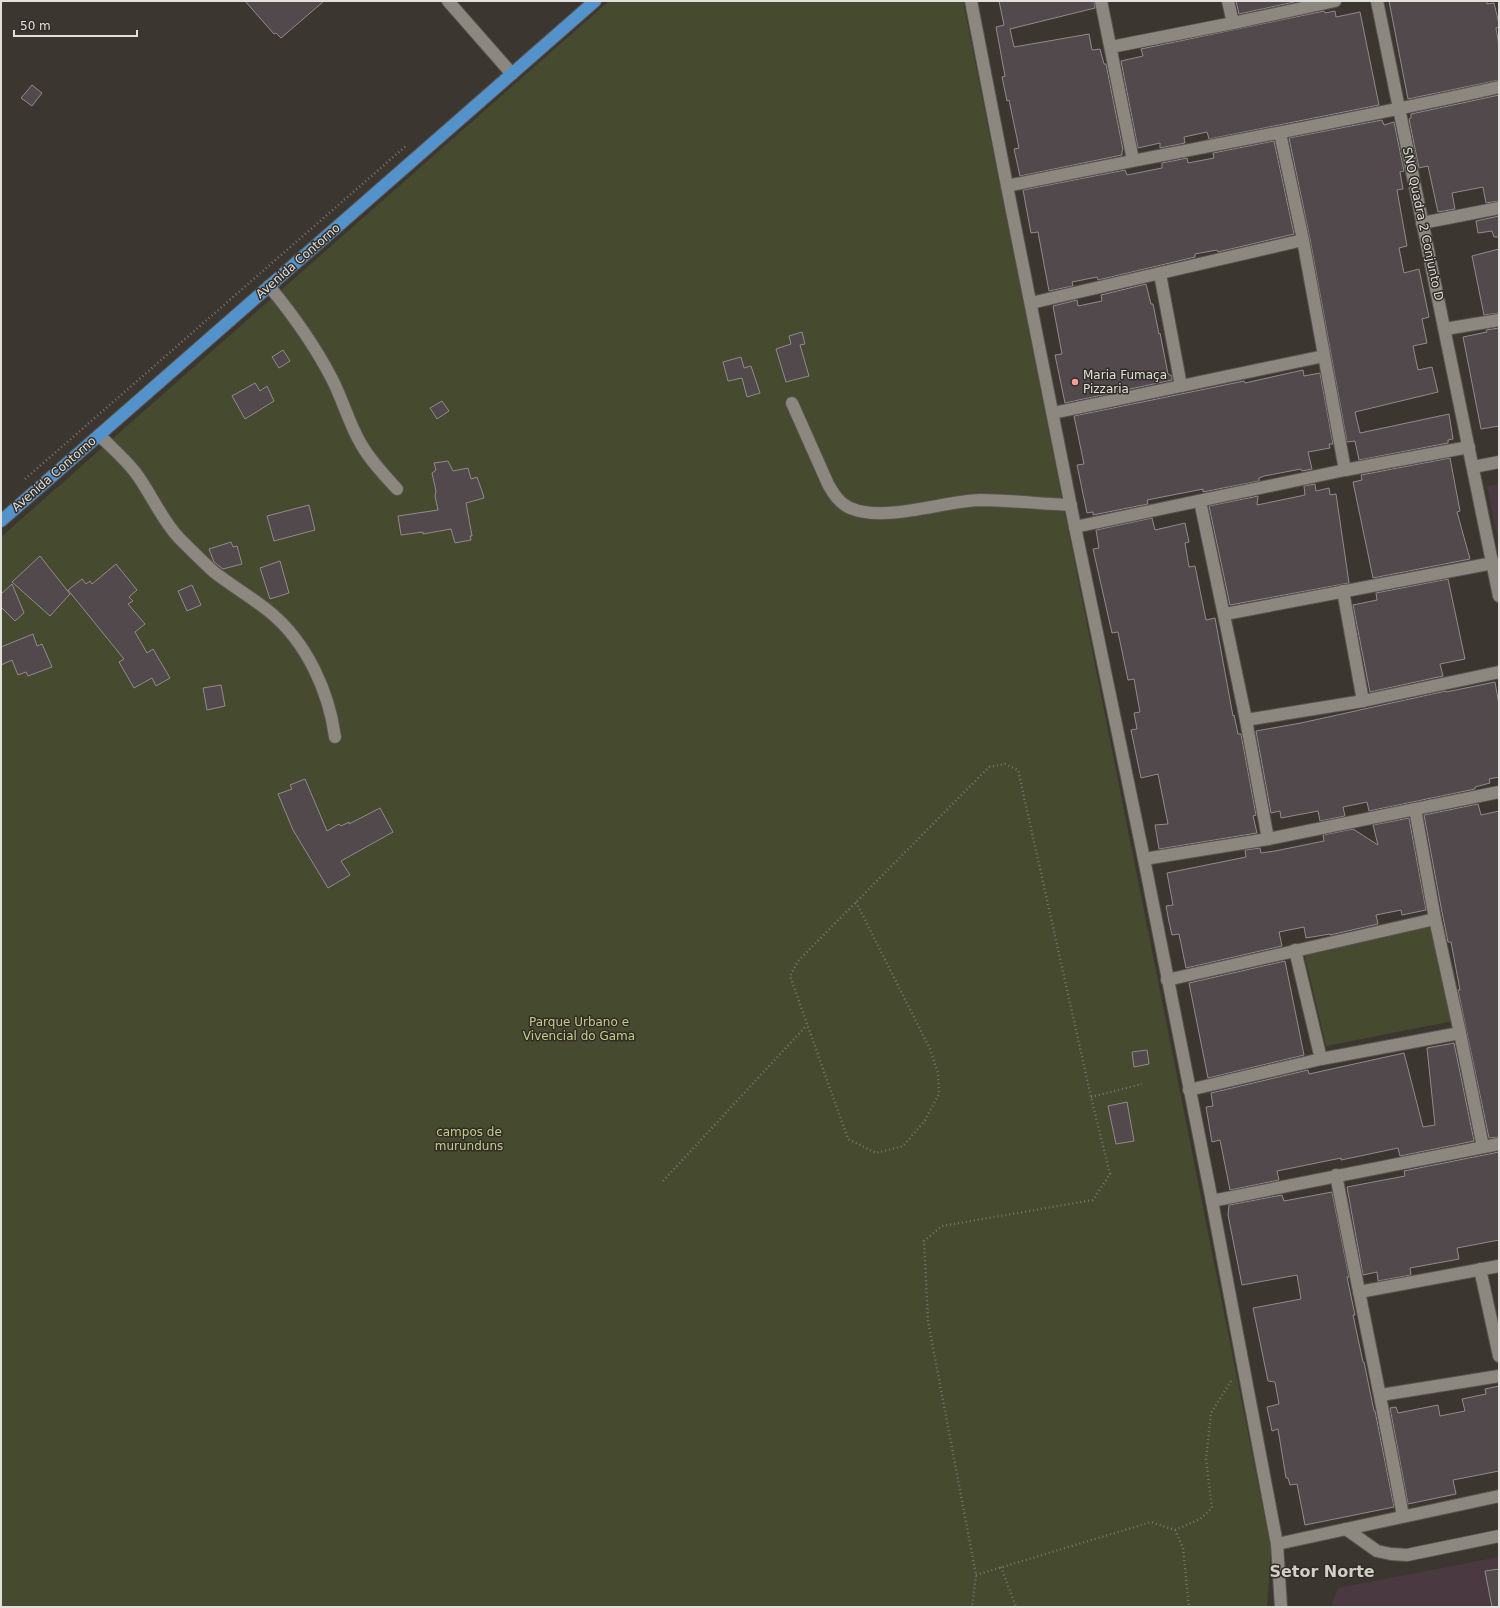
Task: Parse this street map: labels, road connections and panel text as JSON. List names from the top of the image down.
{
  "streets": {
    "main road": ["Avenida Contorno"],
    "street": ["SNO Quadra 2 Conjunto D"]
  },
  "districts": ["Setor Norte"],
  "parks": ["Parque Urbano e Vivencial do Gama", "campos de murunduns"],
  "places": ["Maria Fumaça Pizzaria"],
  "scale_bar": "50 m"
}
